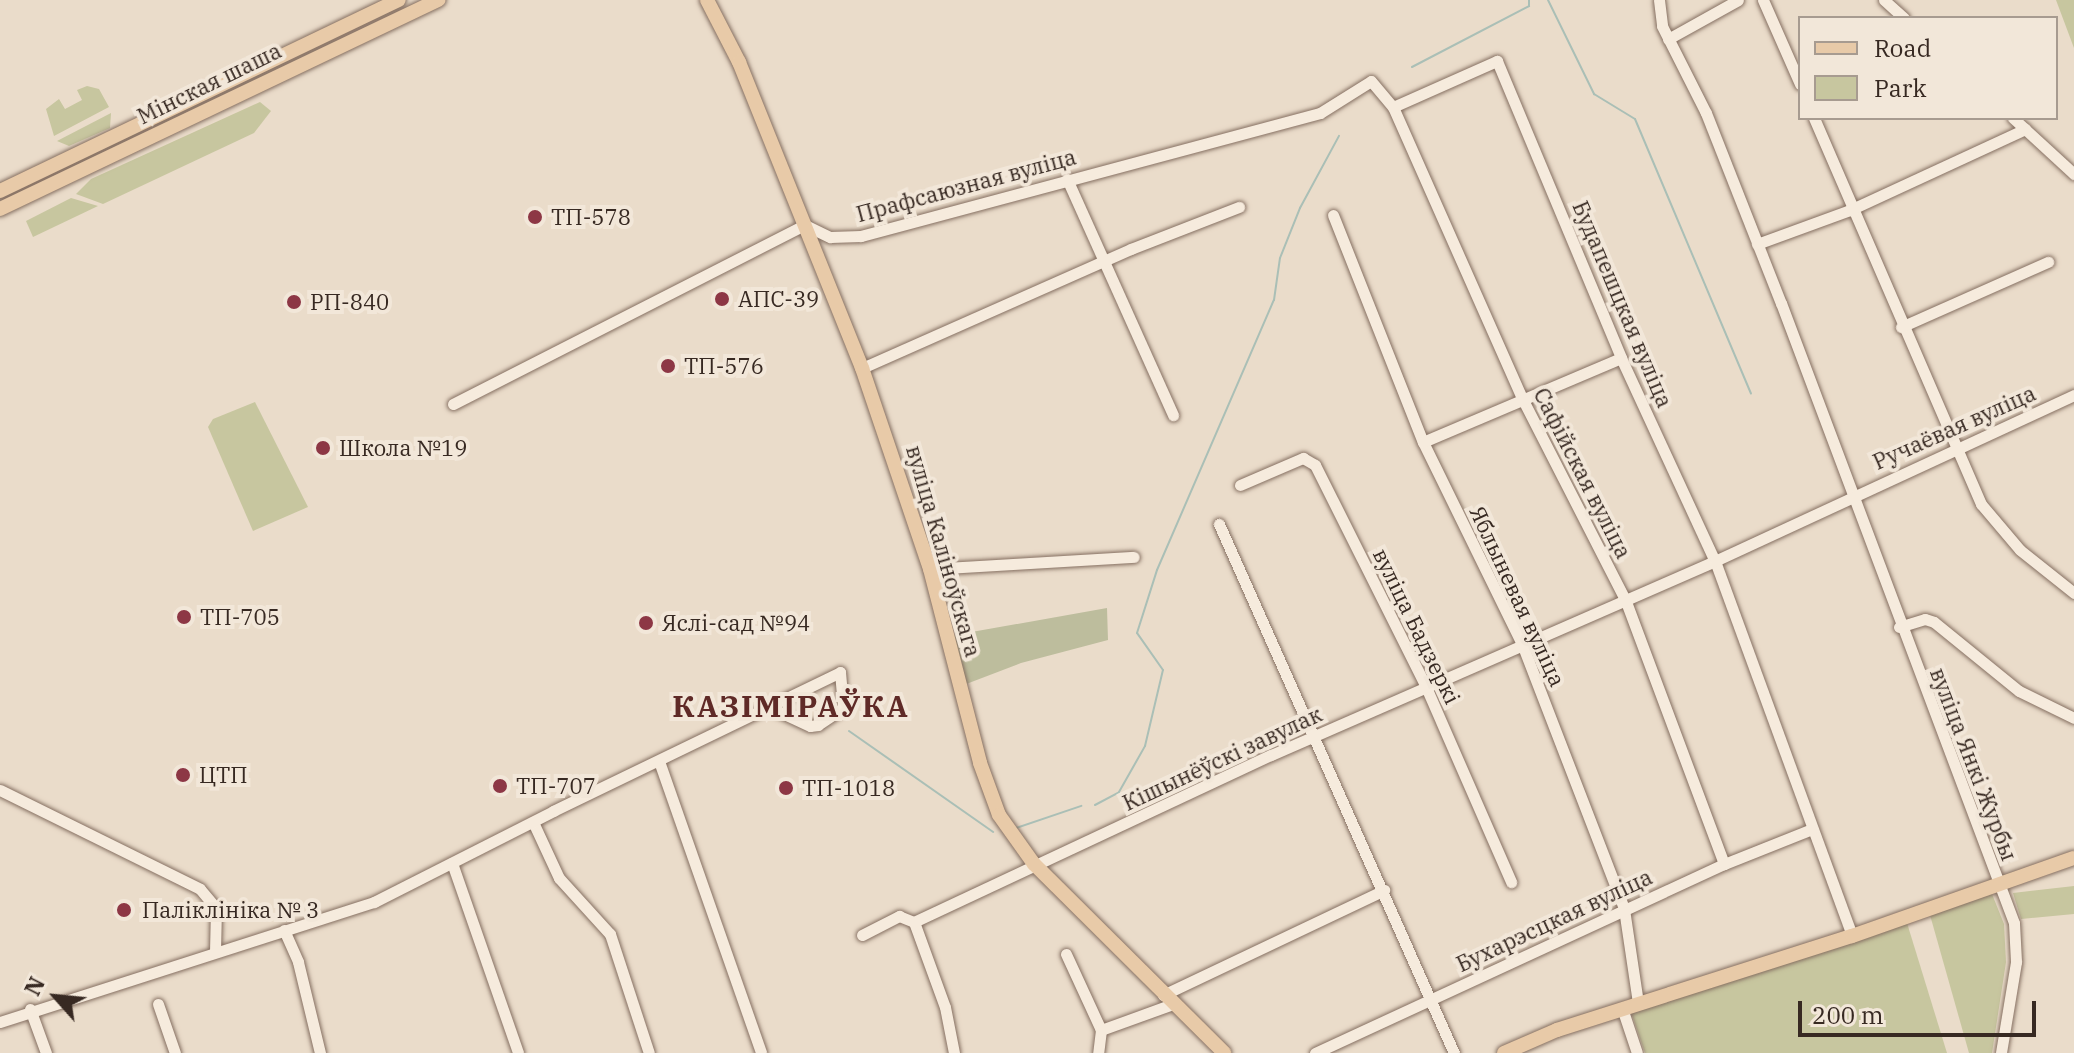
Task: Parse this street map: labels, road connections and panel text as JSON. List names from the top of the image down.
{
  "streets": {
    "main road": ["Мінская шаша", "вуліца Каліноўскага"],
    "street": [
      "Прафсаюзная вуліца",
      "Будапешцкая вуліца",
      "Ручаёвая вуліца",
      "Сафійская вуліца",
      "Яблыневая вуліца",
      "вуліца Бадзеркі",
      "Кішынёўскі завулак",
      "вуліца Янкі Журбы",
      "Бухарэсцкая вуліца"
    ]
  },
  "crossings": [
    ["Прафсаюзная вуліца", "Будапешцкая вуліца"],
    ["Прафсаюзная вуліца", "Сафійская вуліца"],
    ["Прафсаюзная вуліца", "вуліца Каліноўскага"],
    ["Будапешцкая вуліца", "Ручаёвая вуліца"],
    ["Будапешцкая вуліца", "Сафійская вуліца"],
    ["Будапешцкая вуліца", "Бухарэсцкая вуліца"],
    ["Ручаёвая вуліца", "вуліца Янкі Журбы"],
    ["Сафійская вуліца", "Бухарэсцкая вуліца"],
    ["вуліца Каліноўскага", "Кішынёўскі завулак"],
    ["Яблыневая вуліца", "Бухарэсцкая вуліца"],
    ["вуліца Бадзеркі", "Кішынёўскі завулак"]
  ],
  "districts": ["КАЗІМІРАЎКА"],
  "places": [
    "ТП-578",
    "АПС-39",
    "РП-840",
    "ТП-576",
    "Школа №19",
    "ТП-705",
    "Яслі-сад №94",
    "ЦТП",
    "ТП-707",
    "ТП-1018",
    "Паліклініка № 3"
  ],
  "legend": ["Road", "Park"],
  "scale_bar": "200 m",
  "north": "top left"
}
